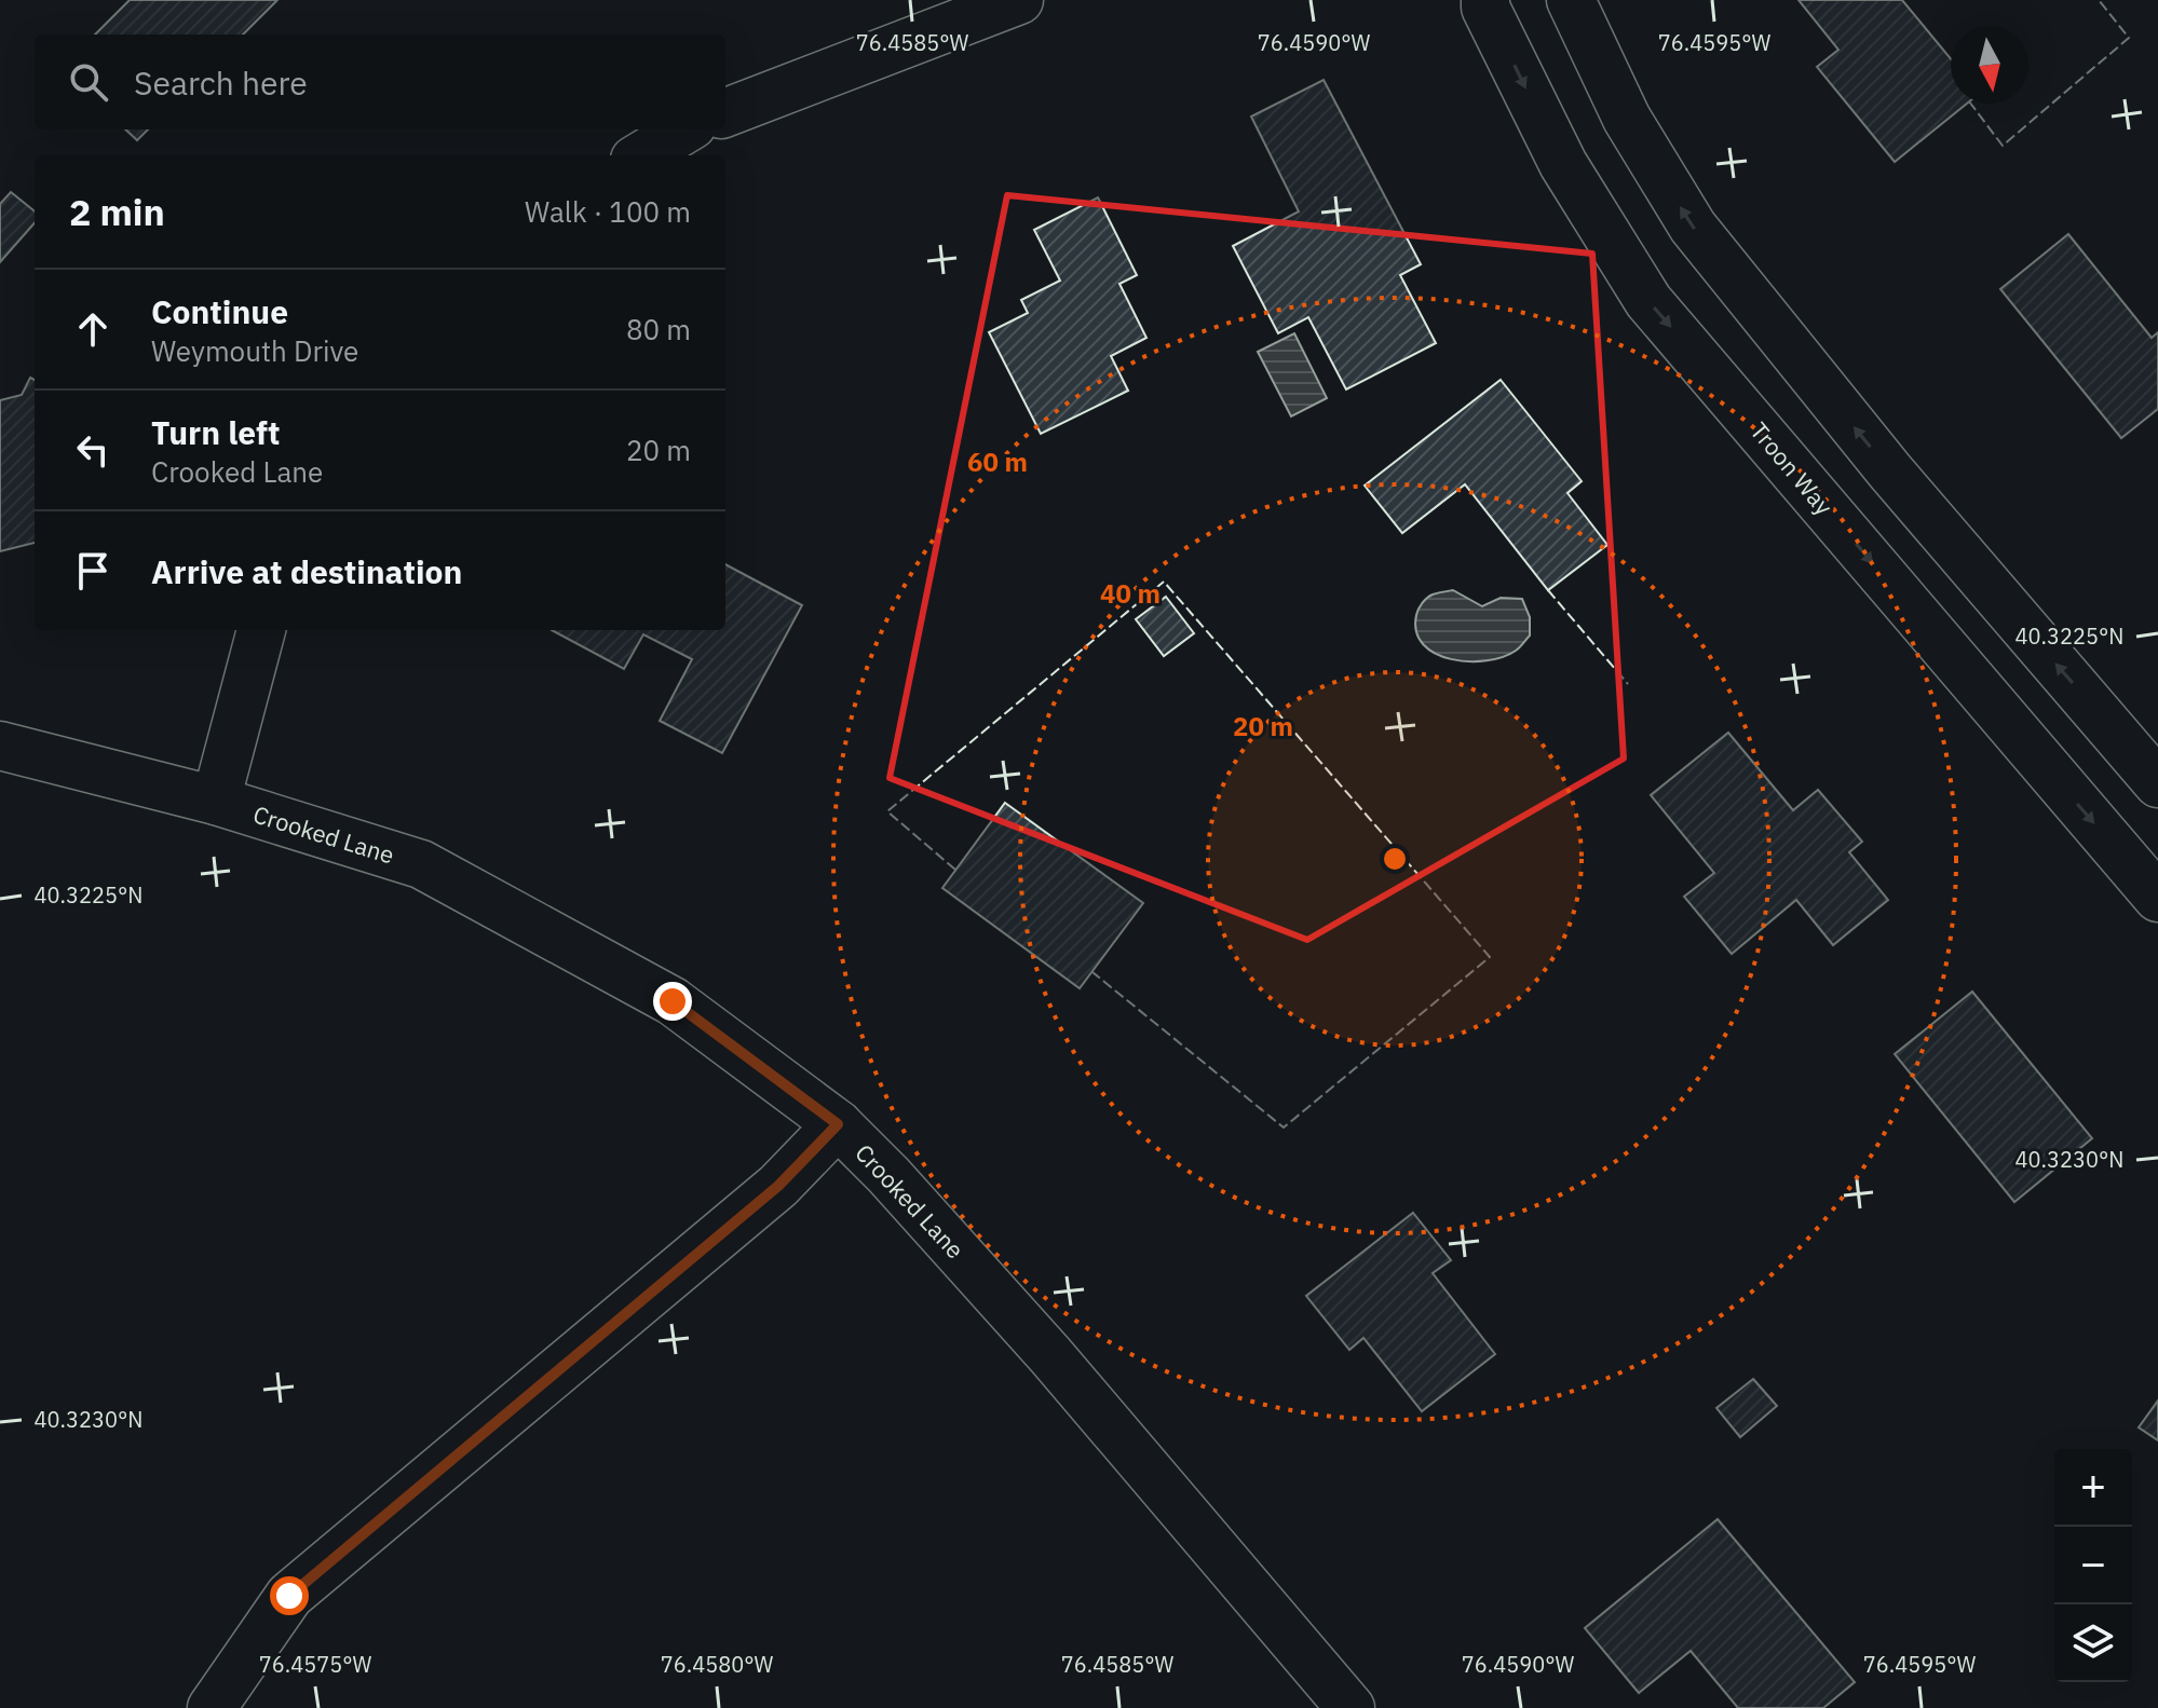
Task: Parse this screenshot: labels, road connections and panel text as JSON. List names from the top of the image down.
{
  "streets": {
    "street": ["Troon Way", "Crooked Lane"]
  },
  "north": "bottom",
  "page": {
    "search": "Search here",
    "heading": ["2 min", "Walk · 100 m"],
    "list": [
      ["Continue", "Weymouth Drive", "80 m"],
      ["Turn left", "Crooked Lane", "20 m"],
      "Arrive at destination"
    ],
    "map_buttons": ["+", "−"]
  },
  "coordinates": [
    "76.4585°W",
    "76.4590°W",
    "76.4595°W",
    "40.3225°N",
    "40.3230°N",
    "76.4575°W",
    "76.4580°W"
  ],
  "rings": ["60 m", "40 m", "20 m"]
}
